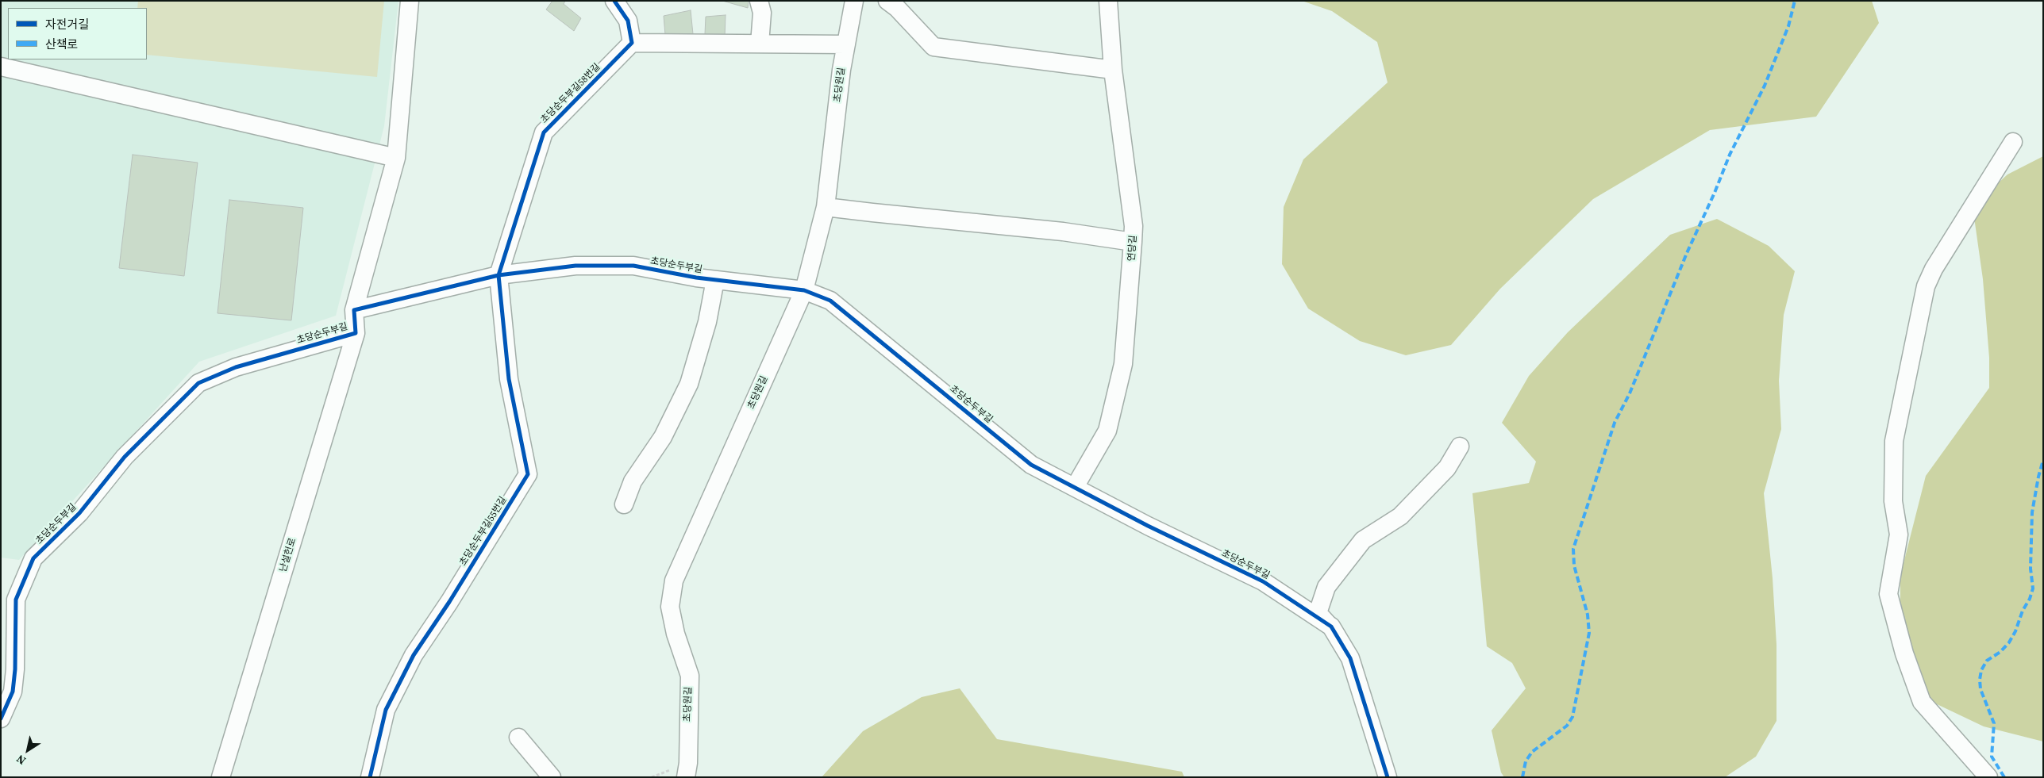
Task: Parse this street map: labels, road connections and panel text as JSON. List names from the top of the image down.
{
  "streets": {
    "street": [
      "초당원길",
      "초당순두부길58번길",
      "연당길",
      "초당순두부길",
      "초당순두부길55번길",
      "난설헌로"
    ]
  },
  "crossings": [
    ["초당원길", "초당순두부길"],
    ["초당순두부길58번길", "초당순두부길"],
    ["초당순두부길58번길", "초당순두부길55번길"],
    ["연당길", "초당순두부길"],
    ["초당순두부길", "초당순두부길55번길"],
    ["초당순두부길", "난설헌로"]
  ],
  "legend": ["자전거길", "산책로"],
  "north": "bottom left"
}
